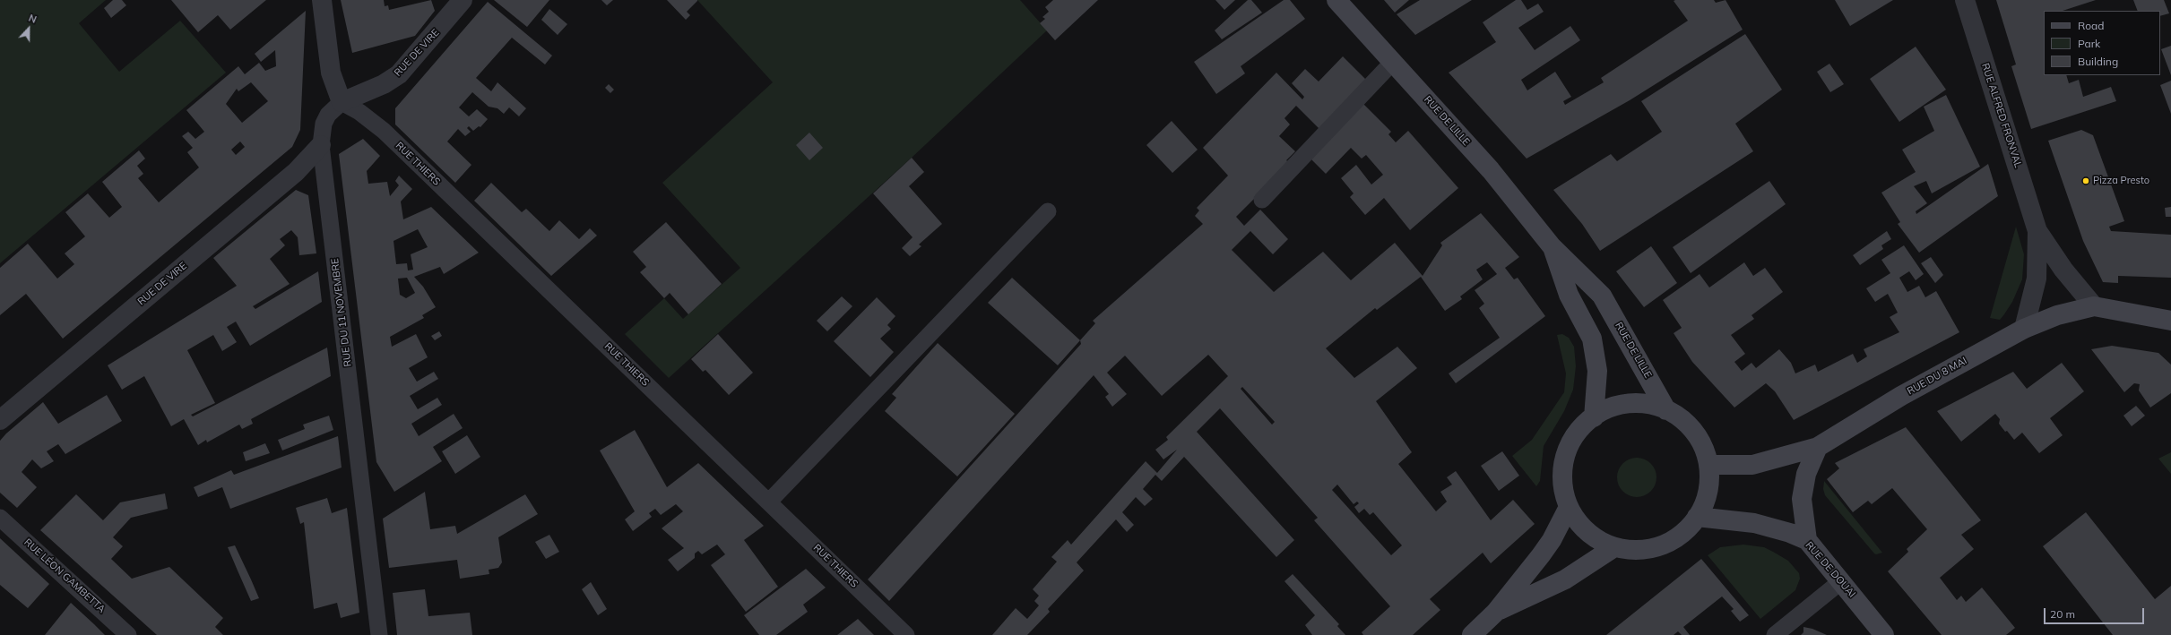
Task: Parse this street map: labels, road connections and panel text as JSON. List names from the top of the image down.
{
  "streets": {
    "main road": ["RUE DE LILLE", "RUE DU 8 MAI", "RUE DE DOUAI"],
    "street": ["RUE DE VIRE", "RUE ALFRED FRONVAL"],
    "lane": ["RUE THIERS", "RUE DU 11 NOVEMBRE", "RUE LÉON GAMBETTA"]
  },
  "crossings": [
    ["RUE DE VIRE", "RUE THIERS"],
    ["RUE DE VIRE", "RUE DU 11 NOVEMBRE"],
    ["RUE ALFRED FRONVAL", "RUE DU 8 MAI"],
    ["RUE THIERS", "RUE DU 11 NOVEMBRE"]
  ],
  "places": ["Pizza Presto"],
  "legend": ["Road", "Park", "Building"],
  "scale_bar": "20 m",
  "north": "top"
}
